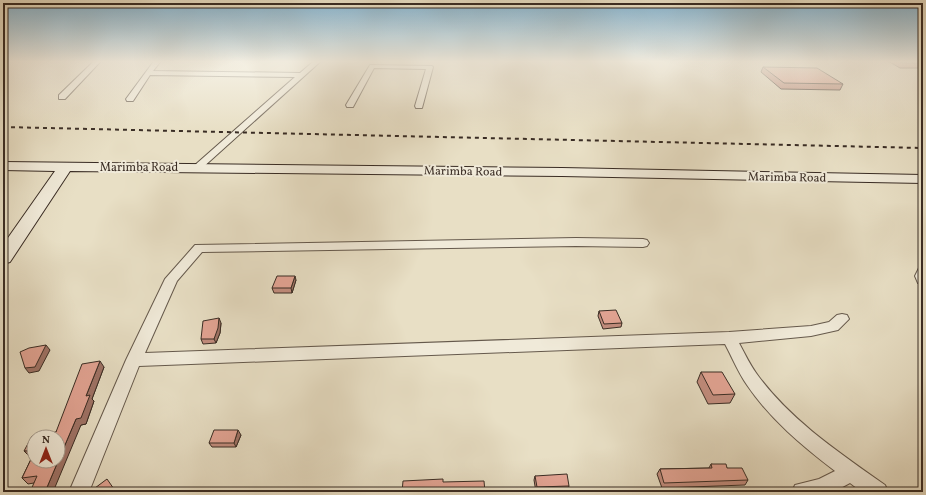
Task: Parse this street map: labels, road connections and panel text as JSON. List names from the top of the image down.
{
  "streets": {
    "street": ["Marimba Road"]
  },
  "north": "top"
}
